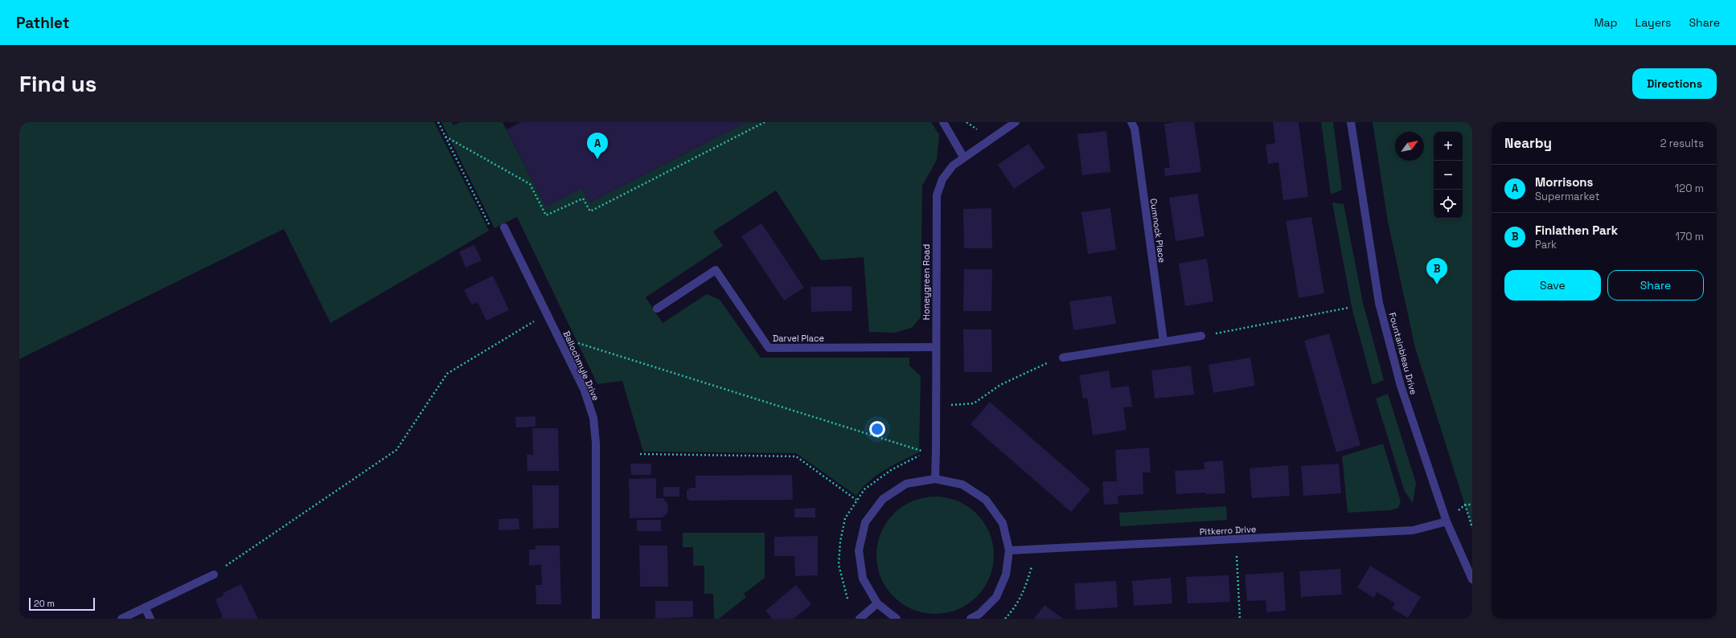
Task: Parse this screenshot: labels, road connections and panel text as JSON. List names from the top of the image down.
{
  "streets": {
    "street": [
      "Cumnock Place",
      "Honeygreen Road",
      "Darvel Place",
      "Fountainbleau Drive",
      "Ballochmyle Drive",
      "Pitkerro Drive"
    ]
  },
  "crossings": [
    ["Honeygreen Road", "Darvel Place"],
    ["Fountainbleau Drive", "Pitkerro Drive"]
  ],
  "scale_bar": "20 m",
  "north": "top right",
  "page": {
    "header": "Pathlet",
    "nav": ["Map", "Layers", "Share"],
    "buttons": [
      "Directions",
      ["Save", "Share"]
    ],
    "title": "Find us",
    "heading": ["Nearby", "2 results"],
    "map_buttons": ["+", "−"],
    "pins": ["A", "B"],
    "list": [
      {
        "mark": "A",
        "name": "Morrisons",
        "note": "Supermarket",
        "value": "120 m"
      },
      {
        "mark": "B",
        "name": "Finlathen Park",
        "note": "Park",
        "value": "170 m"
      }
    ],
    "scale": "20 m"
  }
}
